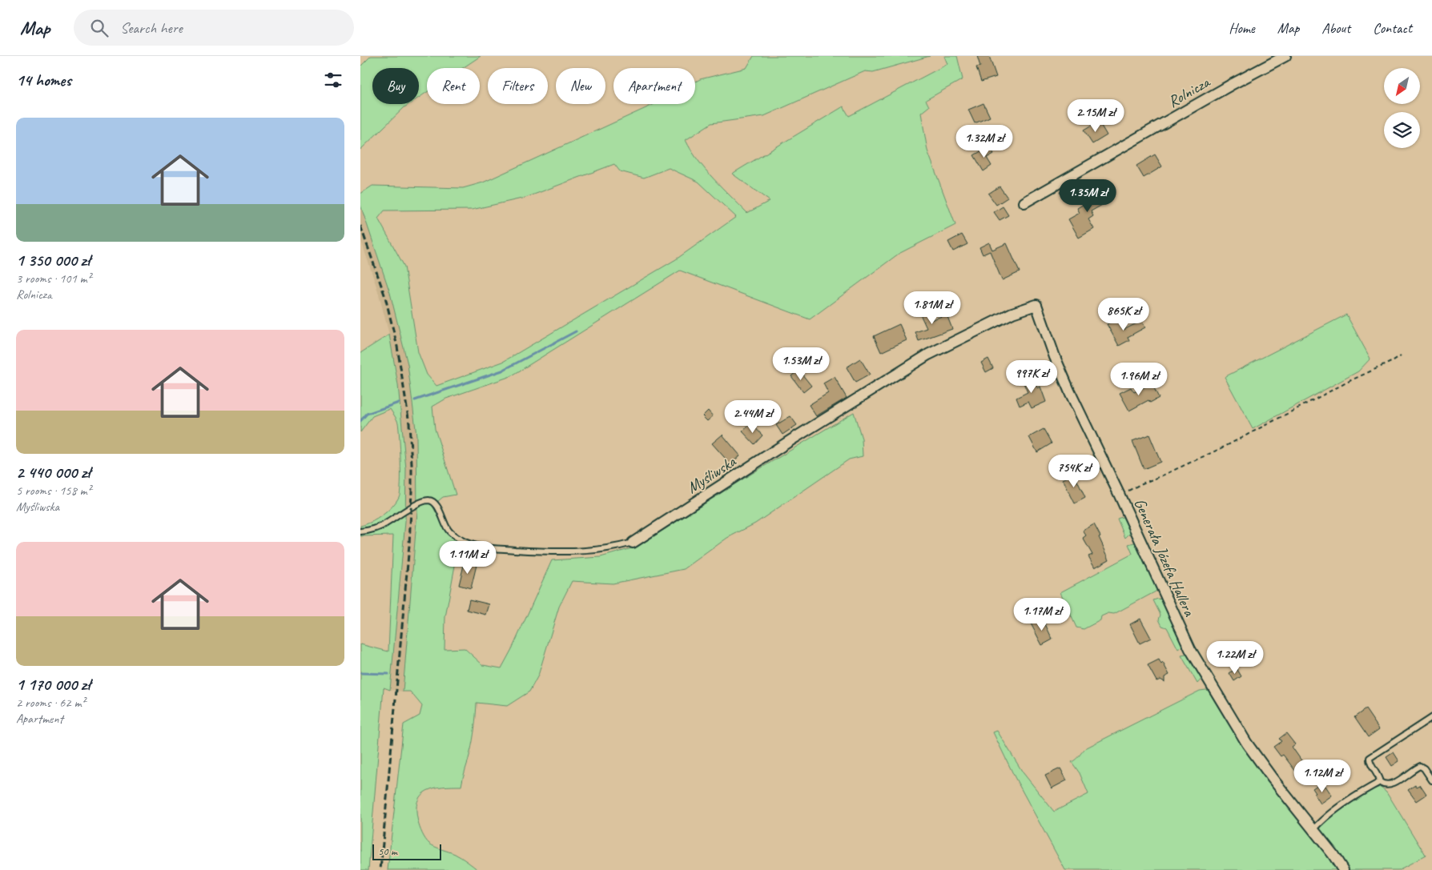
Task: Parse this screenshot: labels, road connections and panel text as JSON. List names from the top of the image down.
{
  "streets": {
    "street": ["Rolnicza", "Myśliwska", "Generała Józefa Hallera"]
  },
  "crossings": [
    ["Myśliwska", "Generała Józefa Hallera"]
  ],
  "scale_bar": "50 m",
  "north": "bottom left",
  "page": {
    "header": "Map",
    "search": "Search here",
    "nav": [
      "Home",
      "Map",
      "About",
      "Contact"
    ],
    "heading": "14 homes",
    "chip": [
      "Buy",
      "Rent",
      "Filters",
      "New",
      "Apartment"
    ],
    "price": [
      "2.15M zł",
      "1.32M zł",
      "1.35M zł",
      "1.81M zł",
      "865K zł",
      "1.53M zł",
      "997K zł",
      "1.96M zł",
      "2.44M zł",
      "754K zł",
      "1.11M zł",
      "1.17M zł",
      "1.22M zł",
      "1.12M zł"
    ],
    "list": [
      {
        "name": "1 350 000 zł",
        "note": "3 rooms · 101 m² · Rolnicza"
      },
      {
        "name": "2 440 000 zł",
        "note": "5 rooms · 158 m² · Myśliwska"
      },
      {
        "name": "1 170 000 zł",
        "note": "2 rooms · 62 m² · Apartment"
      }
    ],
    "scale": "50 m"
  }
}
